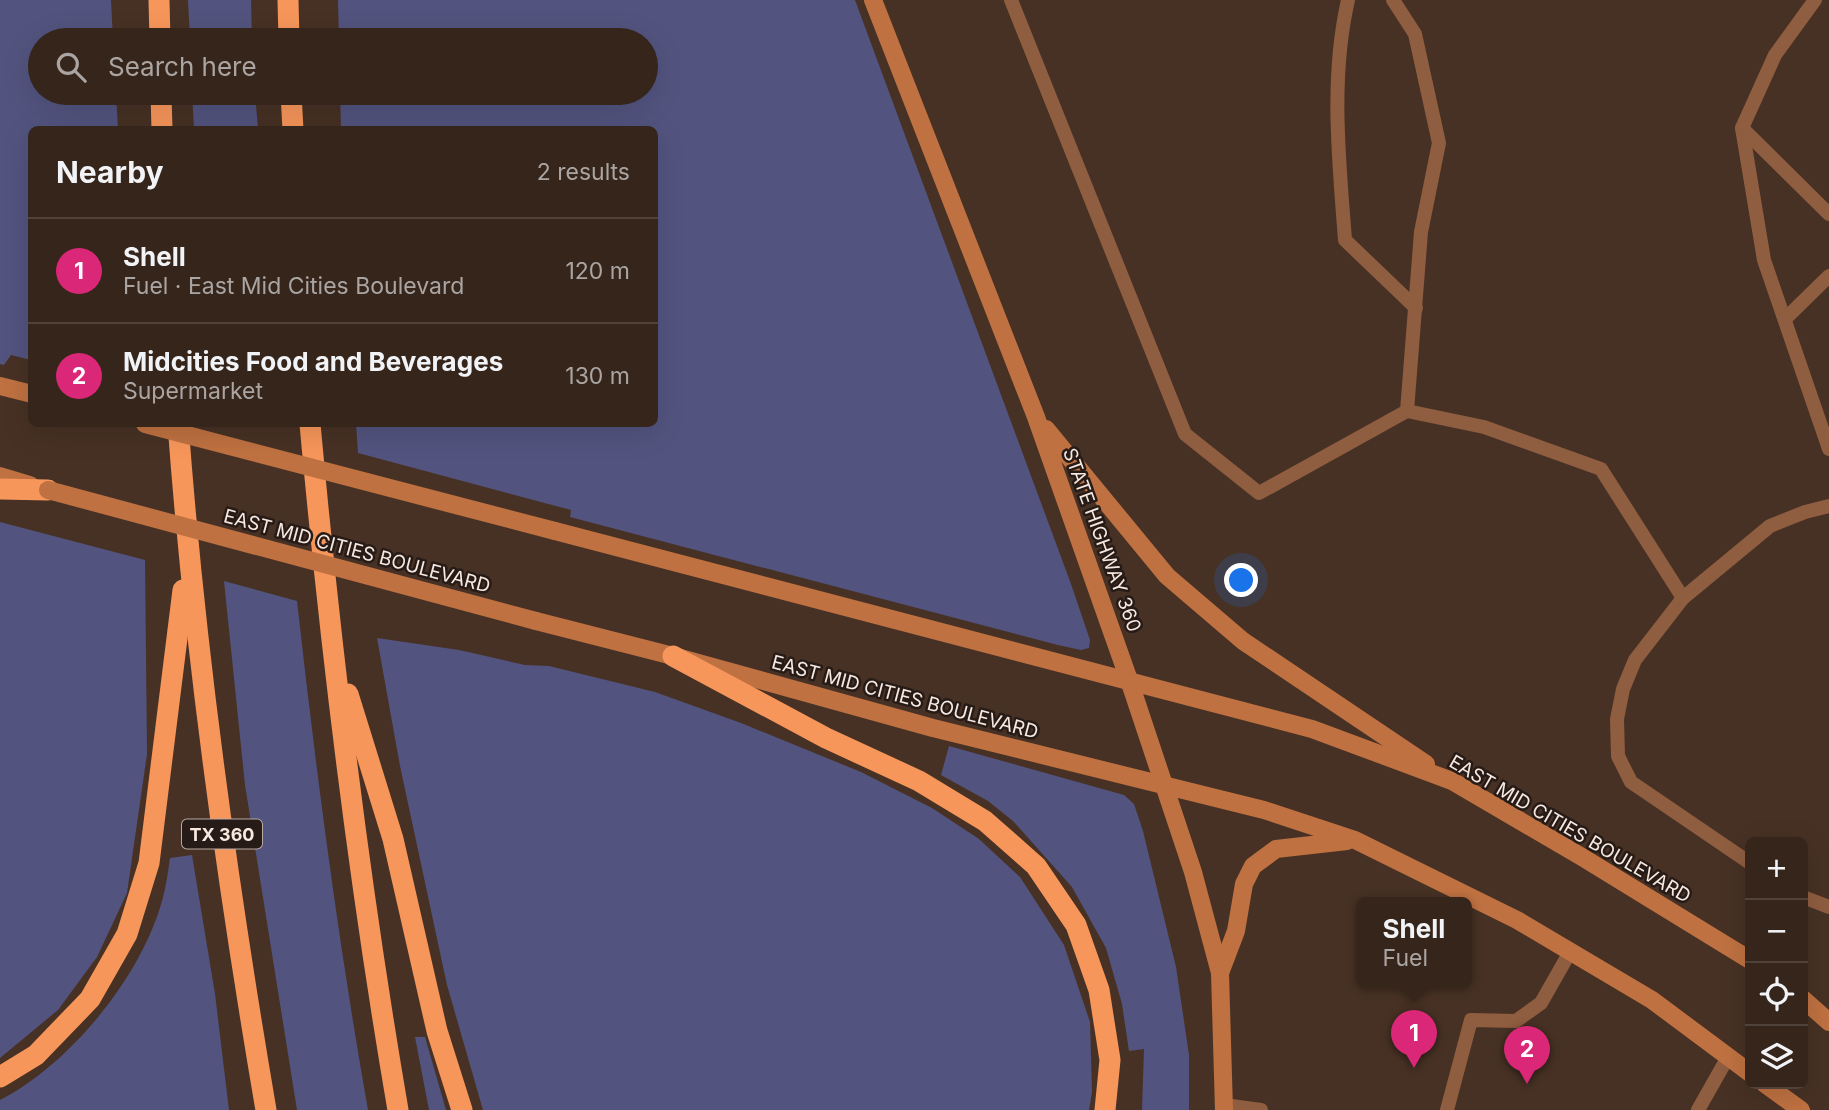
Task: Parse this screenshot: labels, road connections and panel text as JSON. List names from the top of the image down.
{
  "streets": {
    "highway": ["TX 360"],
    "main road": ["STATE HIGHWAY 360", "EAST MID CITIES BOULEVARD"]
  },
  "crossings": [
    ["STATE HIGHWAY 360", "EAST MID CITIES BOULEVARD"]
  ],
  "page": {
    "search": "Search here",
    "heading": ["Nearby", "2 results"],
    "list": [
      {
        "mark": "1",
        "name": "Shell",
        "note": "Fuel · East Mid Cities Boulevard",
        "value": "120 m"
      },
      {
        "mark": "2",
        "name": "Midcities Food and Beverages",
        "note": "Supermarket",
        "value": "130 m"
      }
    ],
    "map_buttons": ["+", "−"],
    "popup": ["Shell", "Fuel"],
    "pins": ["1", "2"]
  }
}
